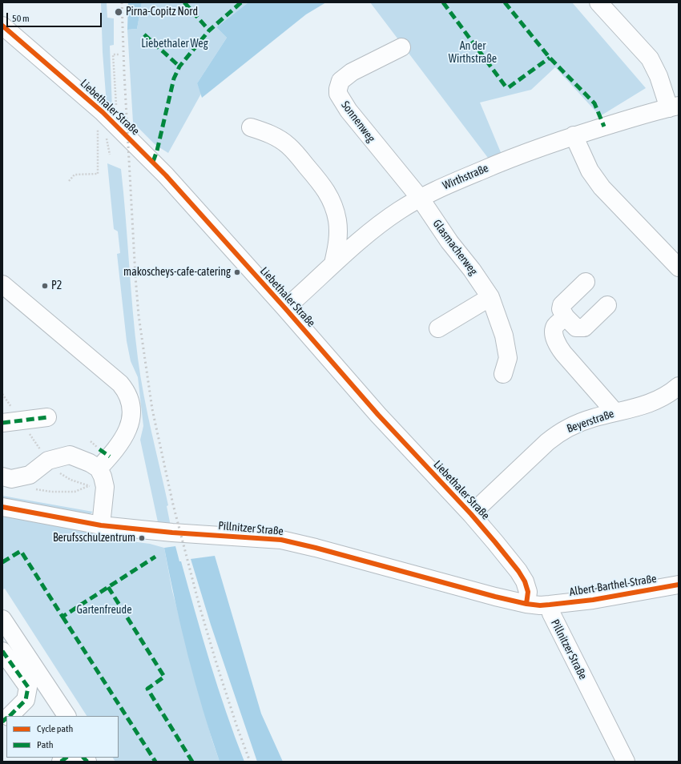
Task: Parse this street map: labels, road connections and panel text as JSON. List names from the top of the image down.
{
  "streets": {
    "street": [
      "Liebethaler Straße",
      "Sonnenweg",
      "Wirthstraße",
      "Glasmacherweg",
      "Beyerstraße",
      "Pillnitzer Straße",
      "Albert-Barthel-Straße"
    ]
  },
  "crossings": [
    ["Liebethaler Straße", "Wirthstraße"],
    ["Liebethaler Straße", "Beyerstraße"],
    ["Liebethaler Straße", "Pillnitzer Straße"],
    ["Sonnenweg", "Wirthstraße"],
    ["Sonnenweg", "Glasmacherweg"],
    ["Wirthstraße", "Glasmacherweg"],
    ["Pillnitzer Straße", "Albert-Barthel-Straße"]
  ],
  "parks": ["Liebethaler Weg", "An der Wirthstraße", "Gartenfreude"],
  "places": [
    "Pirna-Copitz Nord",
    "makoscheys-cafe-catering",
    "P2",
    "Berufsschulzentrum"
  ],
  "legend": ["Cycle path", "Path"],
  "scale_bar": "50 m"
}
